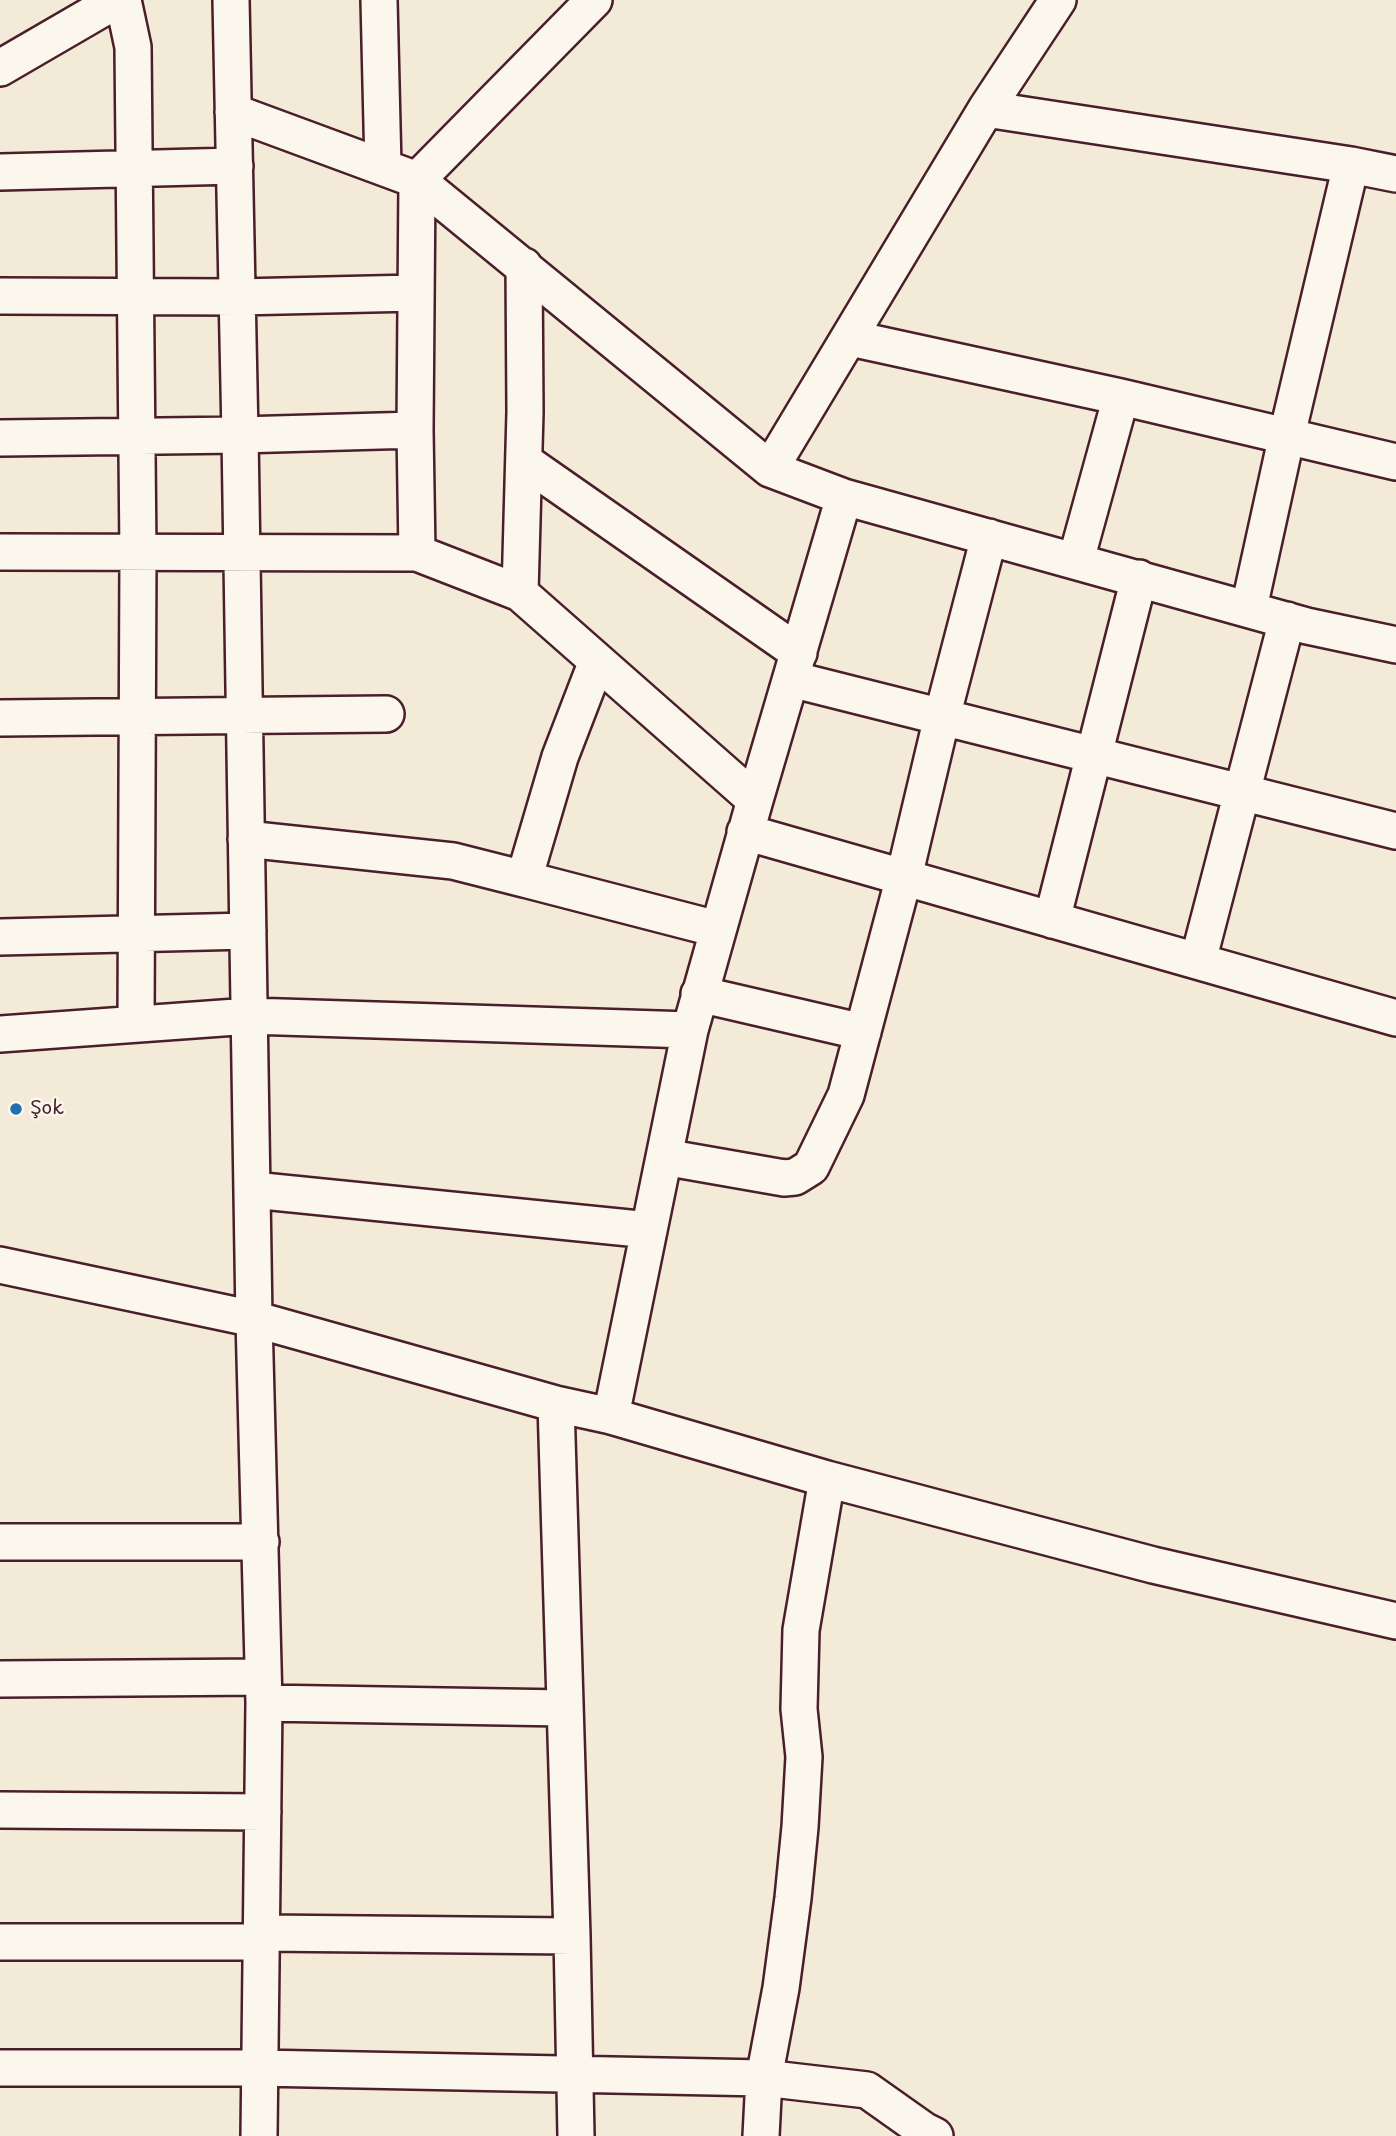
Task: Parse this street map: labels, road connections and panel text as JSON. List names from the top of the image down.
{
  "places": ["Şok"]
}
